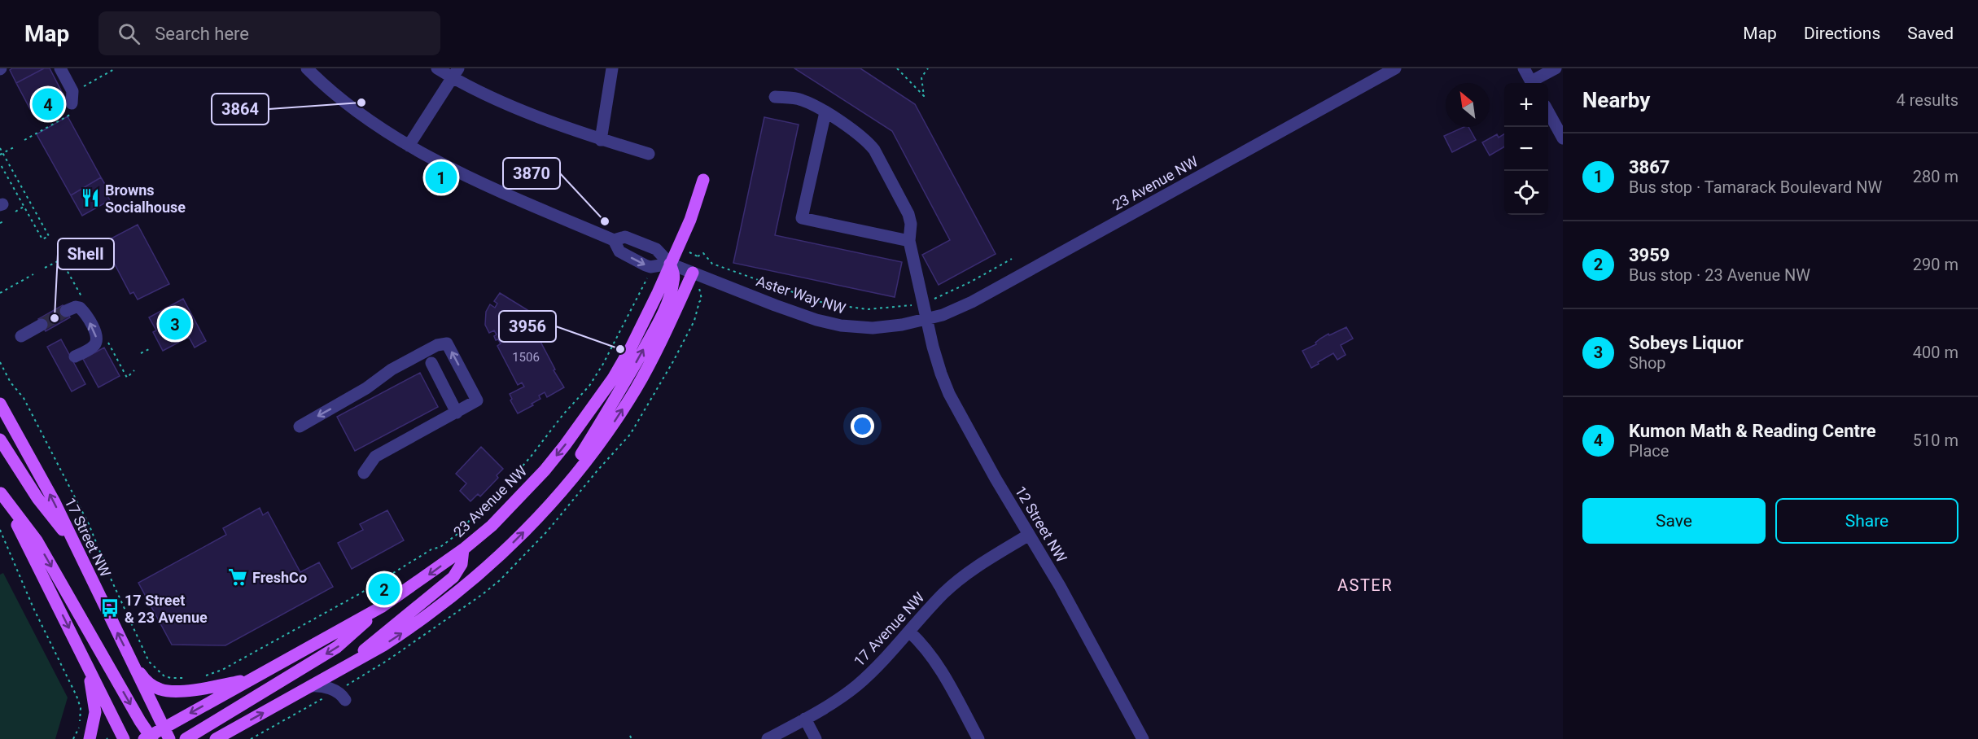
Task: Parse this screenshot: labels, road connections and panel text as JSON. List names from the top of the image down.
{
  "streets": {
    "main road": ["23 Avenue NW", "17 Street NW"],
    "street": ["Aster Way NW", "12 Street NW", "17 Avenue NW"]
  },
  "crossings": [
    ["23 Avenue NW", "Aster Way NW"],
    ["23 Avenue NW", "12 Street NW"],
    ["23 Avenue NW", "17 Street NW"],
    ["Aster Way NW", "12 Street NW"],
    ["12 Street NW", "17 Avenue NW"]
  ],
  "one_way": ["23 Avenue NW"],
  "districts": ["ASTER"],
  "places": {
    "other": [
      "3864",
      "3870",
      "Shell",
      "3956"
    ],
    "restaurant": ["Browns Socialhouse"],
    "supermarket": ["FreshCo"],
    "bus stop": ["17 Street & 23 Avenue"]
  },
  "house_numbers": ["1506"],
  "north": "top left",
  "page": {
    "header": "Map",
    "search": "Search here",
    "nav": ["Map", "Directions", "Saved"],
    "heading": ["Nearby", "4 results"],
    "map_buttons": ["+", "−"],
    "pins": [
      "4",
      "1",
      "3",
      "2"
    ],
    "list": [
      {
        "mark": "1",
        "name": "3867",
        "note": "Bus stop · Tamarack Boulevard NW",
        "value": "280 m"
      },
      {
        "mark": "2",
        "name": "3959",
        "note": "Bus stop · 23 Avenue NW",
        "value": "290 m"
      },
      {
        "mark": "3",
        "name": "Sobeys Liquor",
        "note": "Shop",
        "value": "400 m"
      },
      {
        "mark": "4",
        "name": "Kumon Math & Reading Centre",
        "note": "Place",
        "value": "510 m"
      }
    ],
    "buttons": ["Save", "Share"]
  }
}
